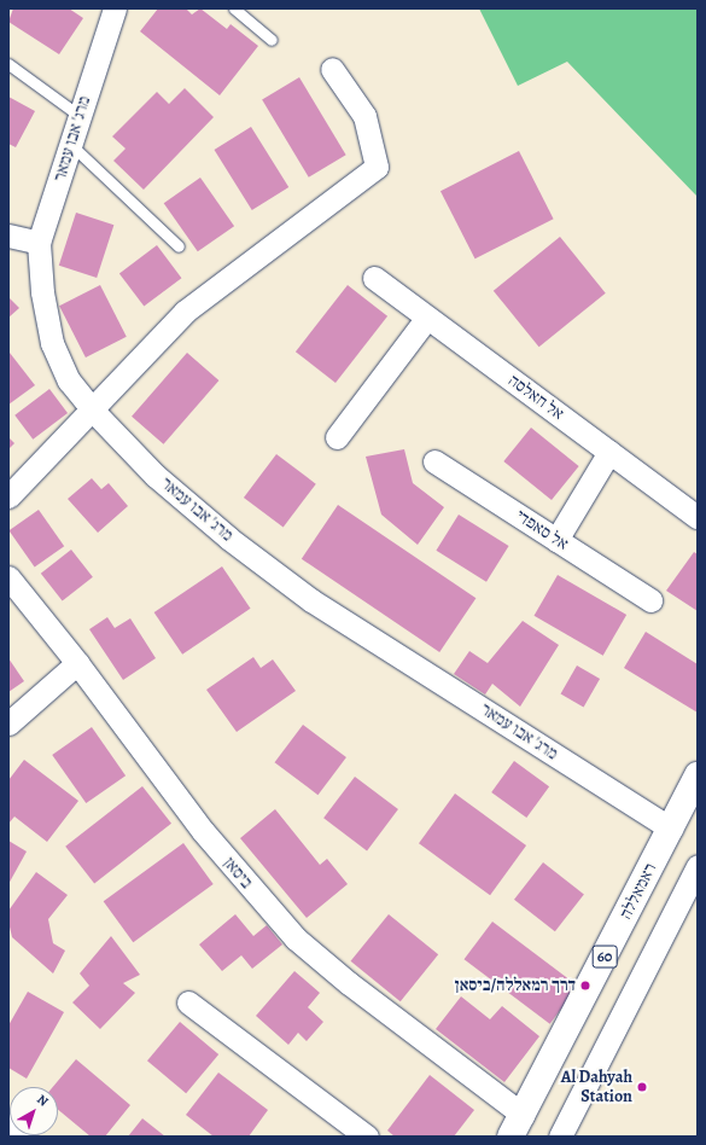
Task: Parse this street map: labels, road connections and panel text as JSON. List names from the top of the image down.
{
  "streets": {
    "highway": ["ראמאללה", "60"],
    "street": [
      "מרג' אבו עמאר",
      "אל חאלסה",
      "אל סאפדי",
      "ביסאן"
    ]
  },
  "crossings": [
    ["מרג' אבו עמאר", "ראמאללה"],
    ["ביסאן", "ראמאללה"]
  ],
  "places": ["דרך רמאללה/ביסאן", "Al Dahyah Station"],
  "north": "top right"
}
